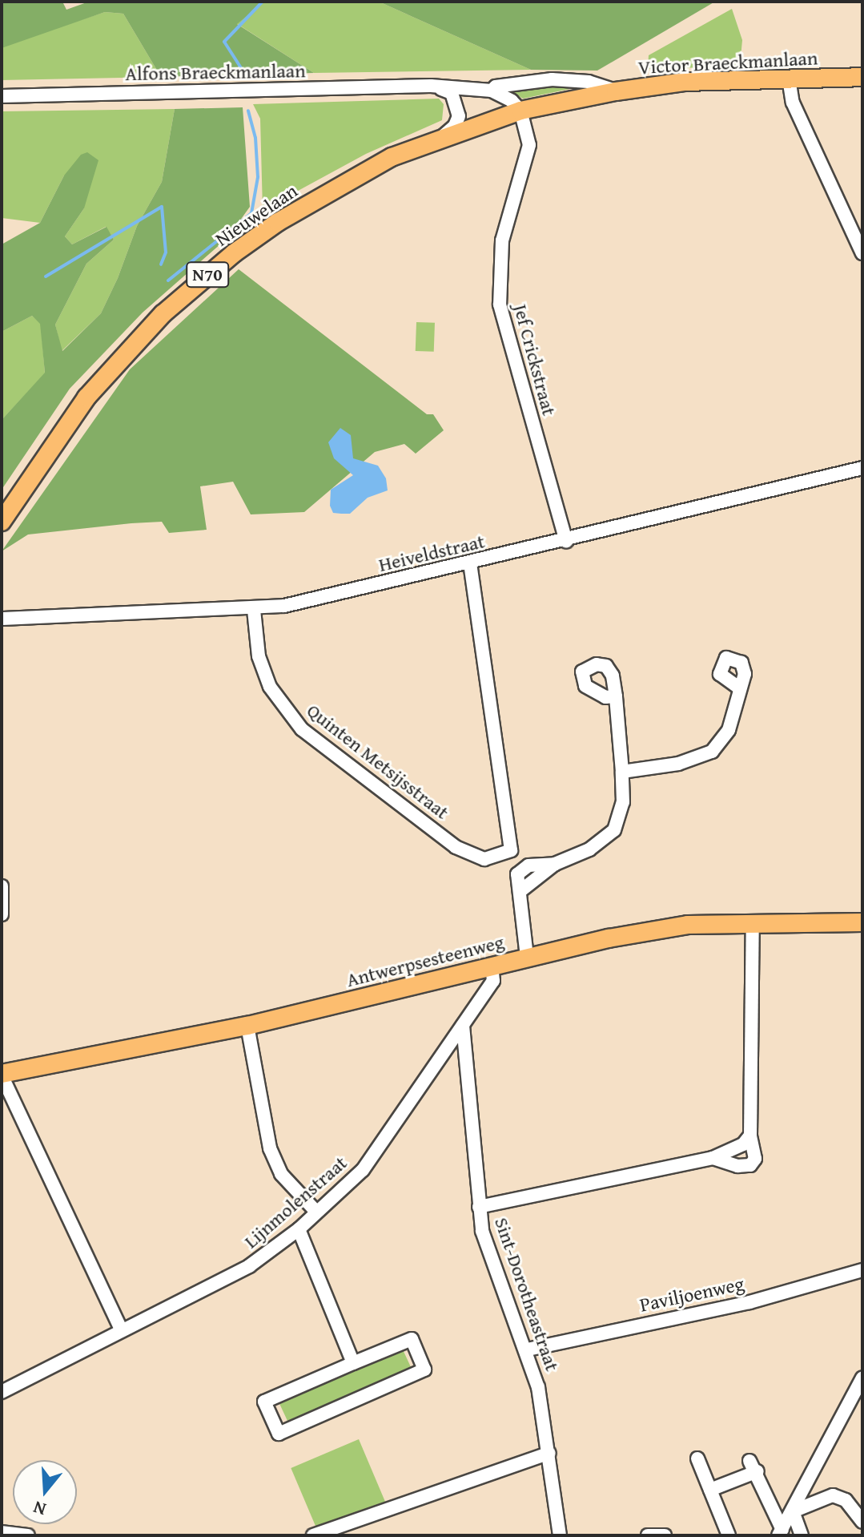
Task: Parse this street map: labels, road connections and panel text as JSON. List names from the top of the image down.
{
  "streets": {
    "main road": [
      "Victor Braeckmanlaan",
      "Nieuwelaan",
      "N70",
      "Antwerpsesteenweg"
    ],
    "street": [
      "Alfons Braeckmanlaan",
      "Jef Crickstraat",
      "Heiveldstraat",
      "Quinten Metsijsstraat",
      "Lijnmolenstraat",
      "Sint-Dorotheastraat",
      "Paviljoenweg"
    ]
  },
  "crossings": [
    ["Victor Braeckmanlaan", "Alfons Braeckmanlaan"],
    ["Victor Braeckmanlaan", "Nieuwelaan"],
    ["Victor Braeckmanlaan", "Jef Crickstraat"],
    ["Nieuwelaan", "Jef Crickstraat"],
    ["Jef Crickstraat", "Heiveldstraat"],
    ["Heiveldstraat", "Quinten Metsijsstraat"],
    ["Antwerpsesteenweg", "Lijnmolenstraat"],
    ["Lijnmolenstraat", "Sint-Dorotheastraat"],
    ["Sint-Dorotheastraat", "Paviljoenweg"]
  ],
  "north": "bottom"
}
